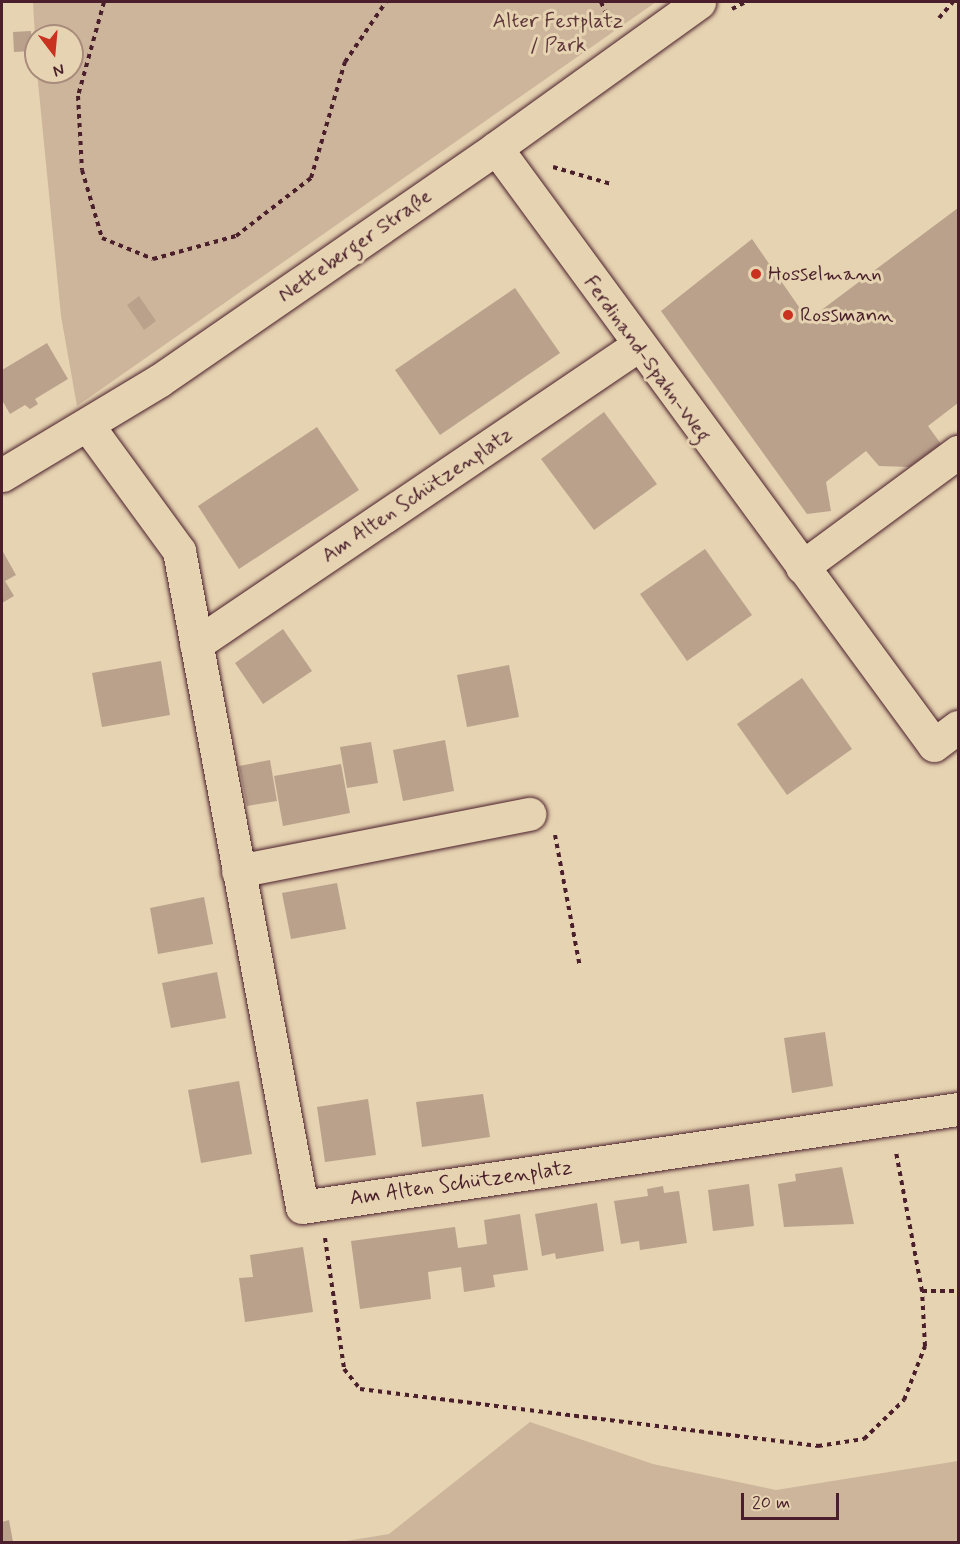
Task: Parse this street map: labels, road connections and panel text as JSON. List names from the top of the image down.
{
  "streets": {
    "street": ["Netteberger Straße", "Ferdinand-Spahn-Weg", "Am Alten Schützenplatz"]
  },
  "crossings": [
    ["Netteberger Straße", "Ferdinand-Spahn-Weg"],
    ["Netteberger Straße", "Am Alten Schützenplatz"],
    ["Ferdinand-Spahn-Weg", "Am Alten Schützenplatz"]
  ],
  "parks": ["Alter Festplatz / Park"],
  "places": ["Hosselmann", "Rossmann"],
  "scale_bar": "20 m",
  "north": "bottom"
}
